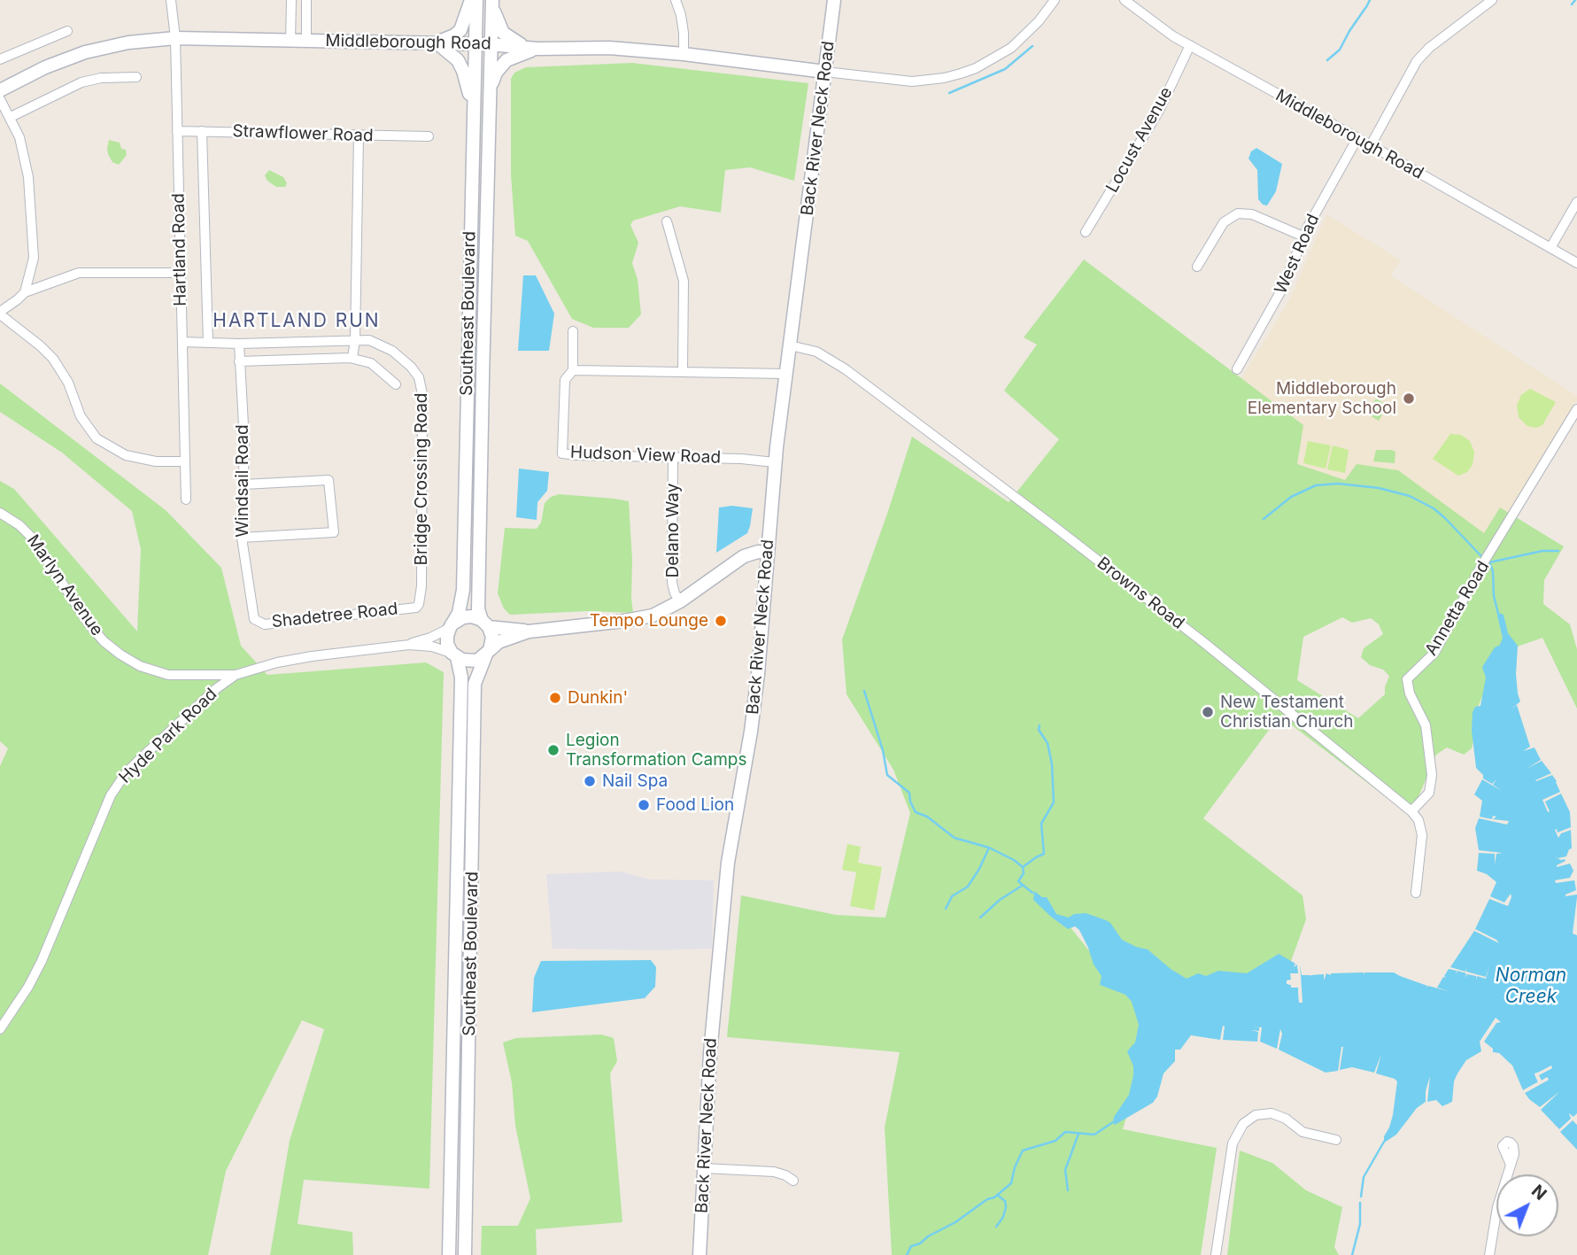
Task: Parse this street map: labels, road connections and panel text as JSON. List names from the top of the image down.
{
  "streets": {
    "main road": ["Middleborough Road", "Back River Neck Road", "Southeast Boulevard"],
    "street": [
      "Strawflower Road",
      "Locust Avenue",
      "Hartland Road",
      "West Road",
      "Hudson View Road",
      "Bridge Crossing Road",
      "Windsail Road",
      "Delano Way",
      "Marlyn Avenue",
      "Browns Road",
      "Annetta Road",
      "Shadetree Road",
      "Hyde Park Road"
    ]
  },
  "crossings": [
    ["Middleborough Road", "Back River Neck Road"],
    ["Middleborough Road", "Locust Avenue"],
    ["Middleborough Road", "Hartland Road"],
    ["Middleborough Road", "West Road"],
    ["Middleborough Road", "Southeast Boulevard"],
    ["Back River Neck Road", "Hudson View Road"],
    ["Back River Neck Road", "Browns Road"],
    ["Strawflower Road", "Hartland Road"],
    ["Hartland Road", "Bridge Crossing Road"],
    ["Southeast Boulevard", "Hyde Park Road"],
    ["Hudson View Road", "Delano Way"],
    ["Bridge Crossing Road", "Windsail Road"],
    ["Bridge Crossing Road", "Shadetree Road"],
    ["Windsail Road", "Shadetree Road"],
    ["Marlyn Avenue", "Hyde Park Road"],
    ["Browns Road", "Annetta Road"]
  ],
  "districts": ["HARTLAND RUN"],
  "water": ["Norman Creek"],
  "places": [
    "Middleborough Elementary School",
    "Tempo Lounge",
    "Dunkin'",
    "New Testament Christian Church",
    "Legion Transformation Camps",
    "Nail Spa",
    "Food Lion"
  ],
  "north": "top right"
}
